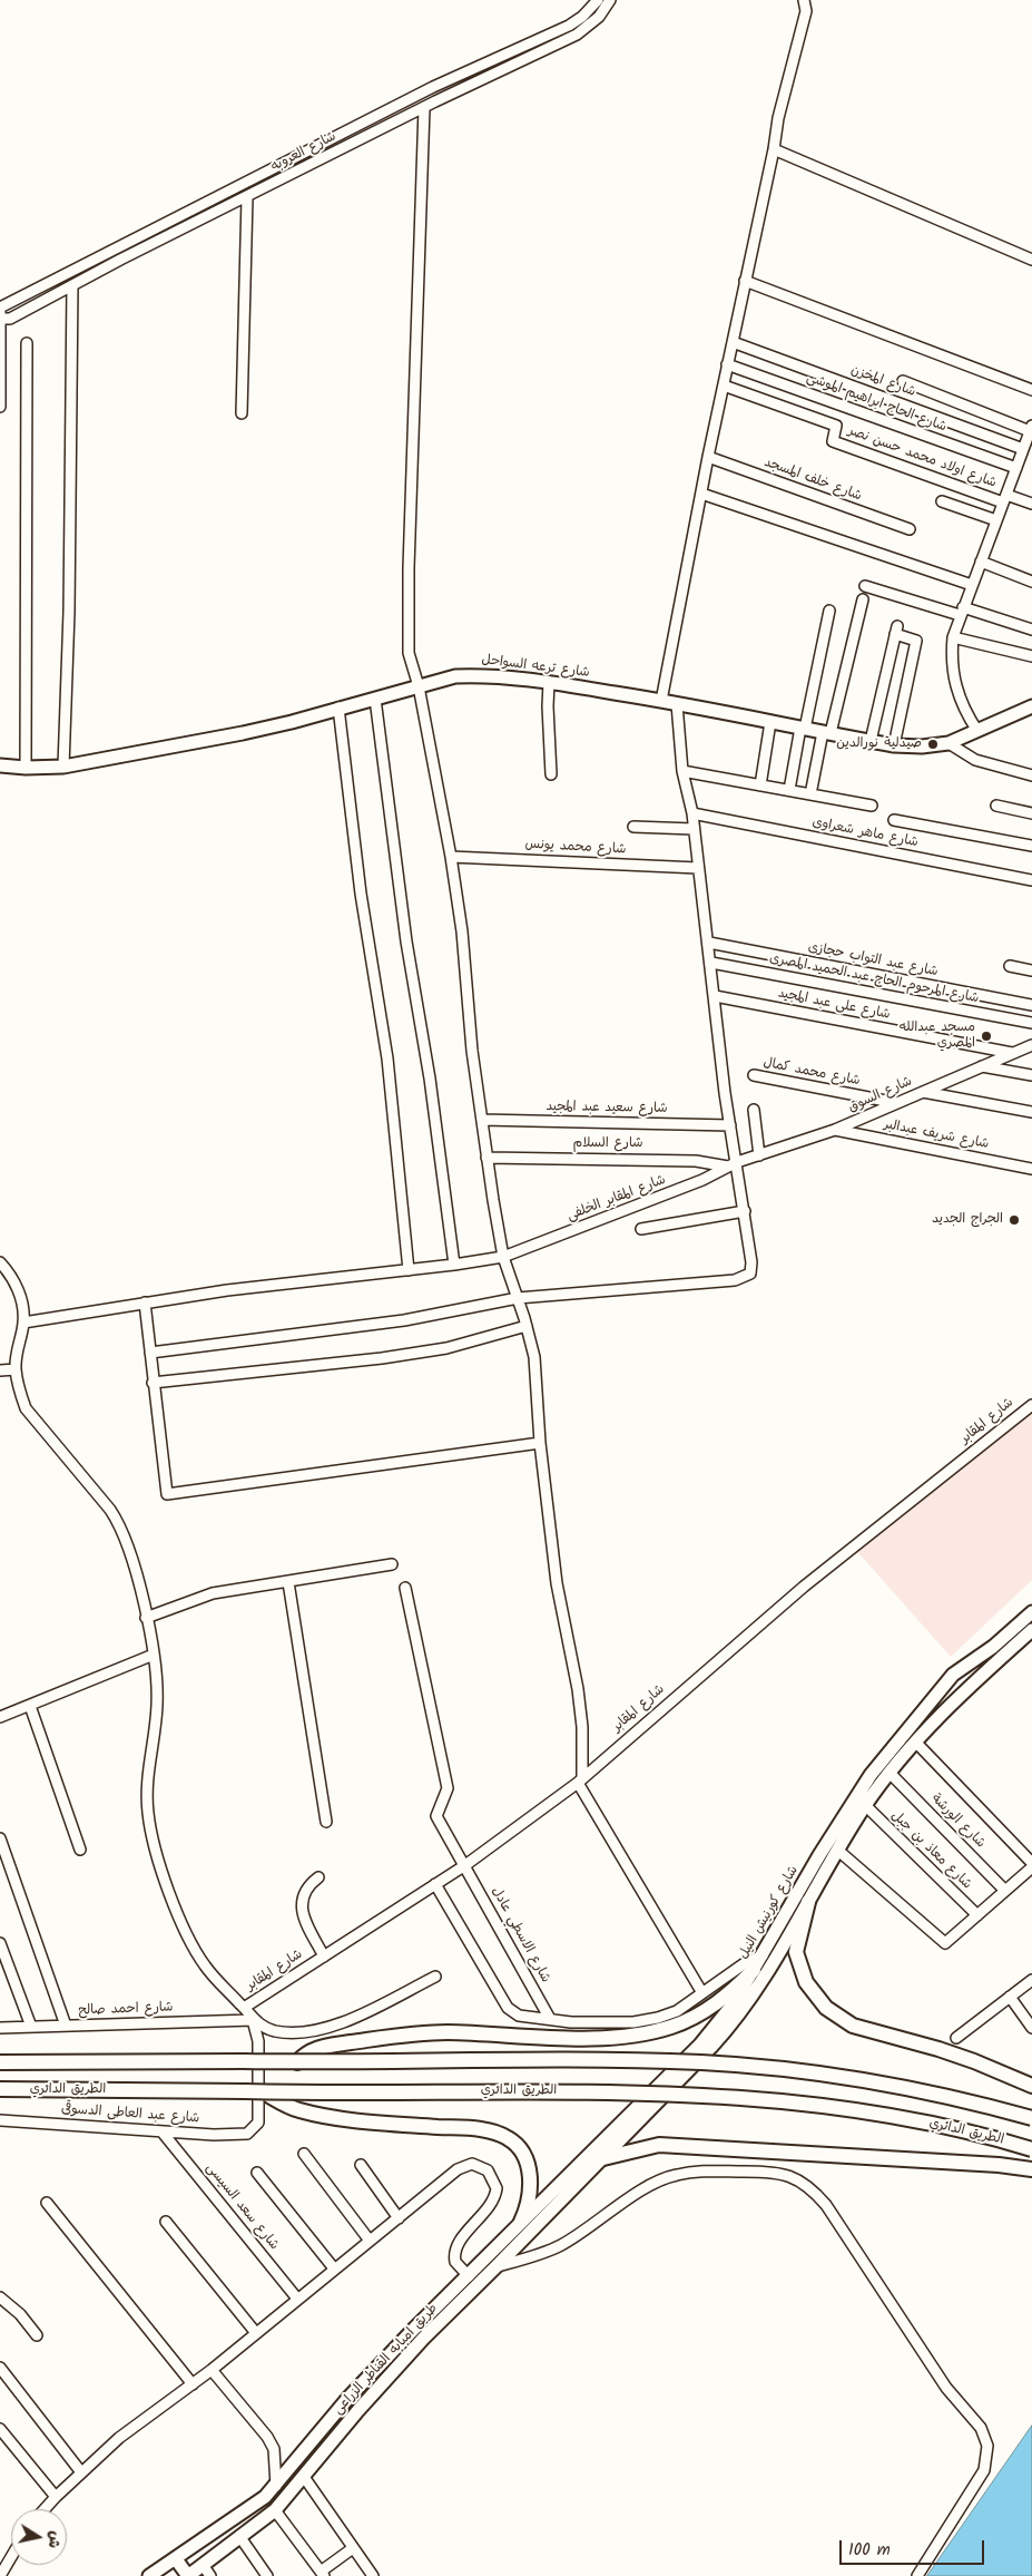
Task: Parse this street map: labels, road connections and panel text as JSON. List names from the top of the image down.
{
  "streets": {
    "highway": ["الطريق الدائري"],
    "main road": ["شارع ترعه السواحل", "شارع كورنيش النيل", "طريق امبابه القناطر الزراعى"],
    "street": [
      "شارع العروبه",
      "شارع المخزن",
      "شارع الحاج ابراهيم الموشى",
      "شارع اولاد محمد حسن نصر",
      "شارع خلف المسجد",
      "شارع ماهر شعراوى",
      "شارع محمد يونس",
      "شارع عبد التواب حجازى",
      "شارع المرحوم الحاج عبد الحميد المصرى",
      "شارع على عبد المجيد",
      "شارع محمد كمال",
      "شارع السوق",
      "شارع سعيد عبد المجيد",
      "شارع شريف عبدالبر",
      "شارع السلام",
      "شارع المقابر الخلفى",
      "شارع المقابر",
      "شارع الورشة",
      "شارع معاذ بن جبل",
      "شارع الاسطي عادل",
      "شارع احمد صالح",
      "شارع عبد العاطى الدسوقى",
      "شارع سعد السيسى"
    ]
  },
  "crossings": [
    ["شارع على عبد المجيد", "شارع السوق"],
    ["شارع محمد كمال", "شارع السوق"],
    ["شارع السوق", "شارع شريف عبدالبر"],
    ["شارع السوق", "شارع السلام"],
    ["شارع السوق", "شارع المقابر الخلفى"],
    ["شارع السلام", "شارع المقابر الخلفى"],
    ["شارع المقابر", "شارع الاسطي عادل"],
    ["شارع الورشة", "شارع كورنيش النيل"],
    ["شارع معاذ بن جبل", "شارع كورنيش النيل"],
    ["شارع كورنيش النيل", "طريق امبابه القناطر الزراعى"],
    ["شارع احمد صالح", "شارع عبد العاطى الدسوقى"],
    ["شارع عبد العاطى الدسوقى", "شارع سعد السيسى"]
  ],
  "places": ["صيدلية نورالدين", "مسجد عبدالله المصري", "الجراج الجديد"],
  "scale_bar": "100 m",
  "north": "right"
}
